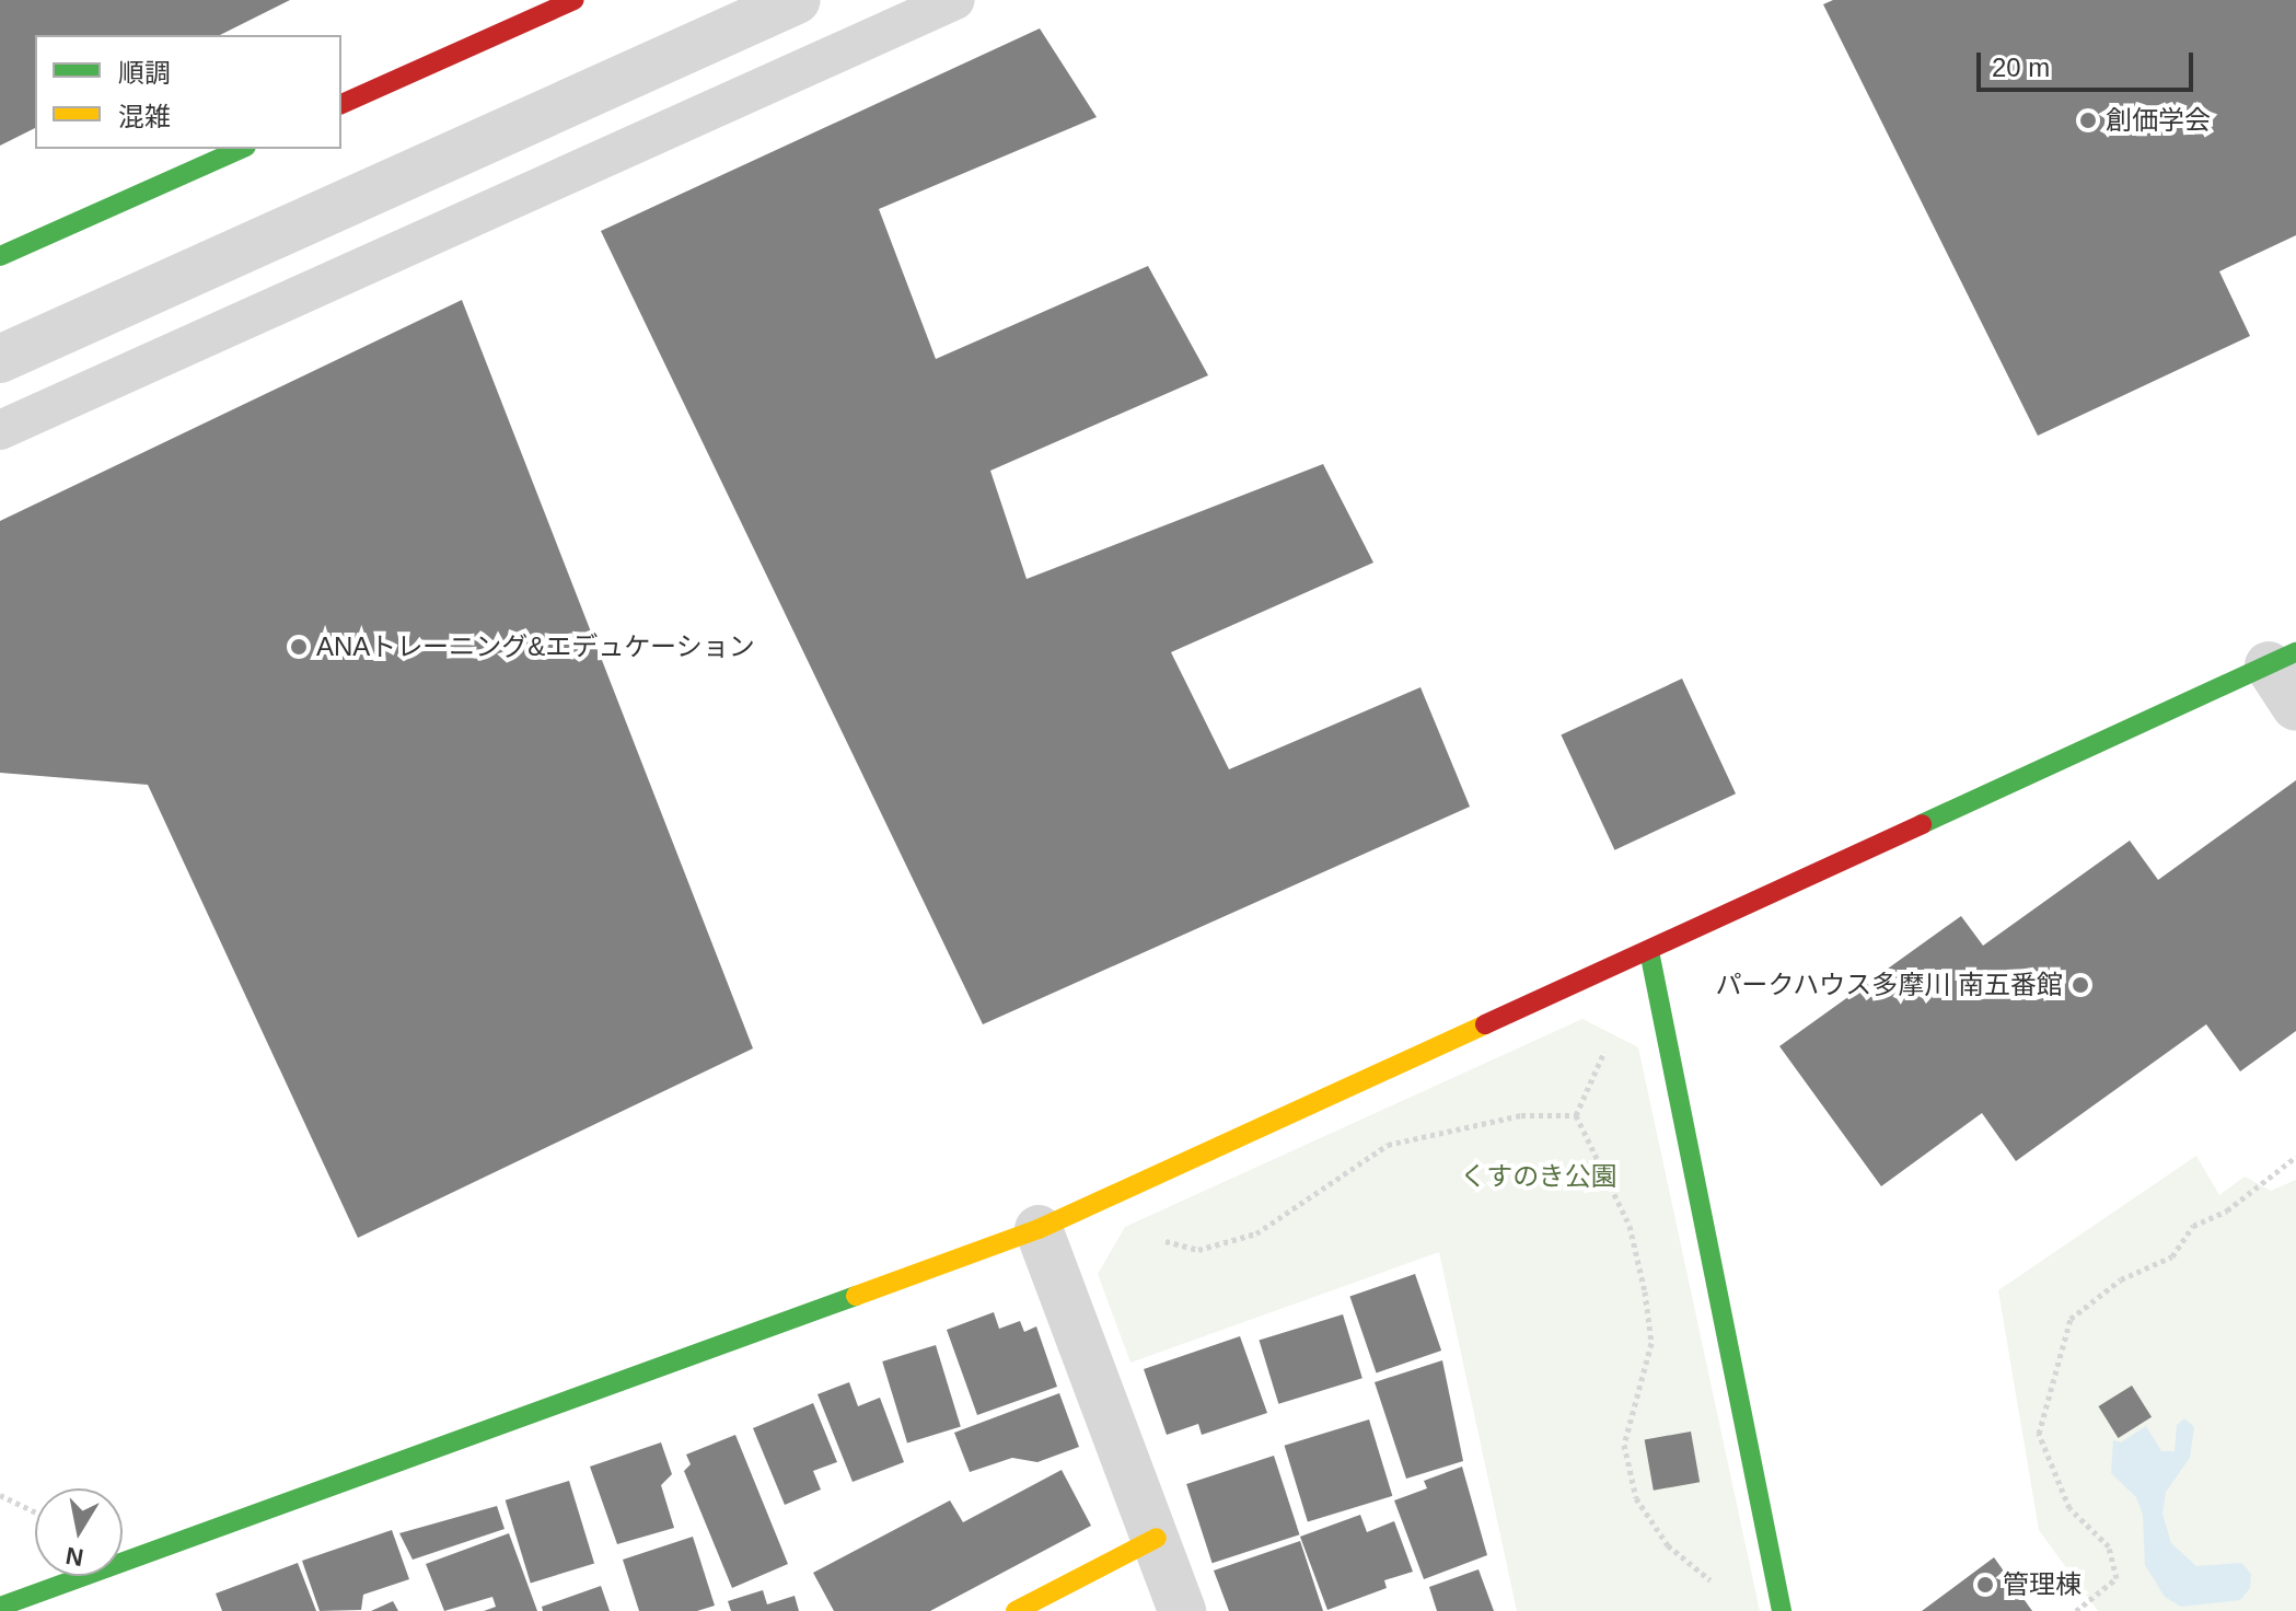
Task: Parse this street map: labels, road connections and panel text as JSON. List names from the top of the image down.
{
  "parks": ["くすのき公園"],
  "places": [
    "創価学会",
    "ANAトレーニング&エデュケーション",
    "パークハウス多摩川 南五番館",
    "管理棟"
  ],
  "legend": ["順調", "混雑"],
  "scale_bar": "20 m",
  "north": "bottom"
}
